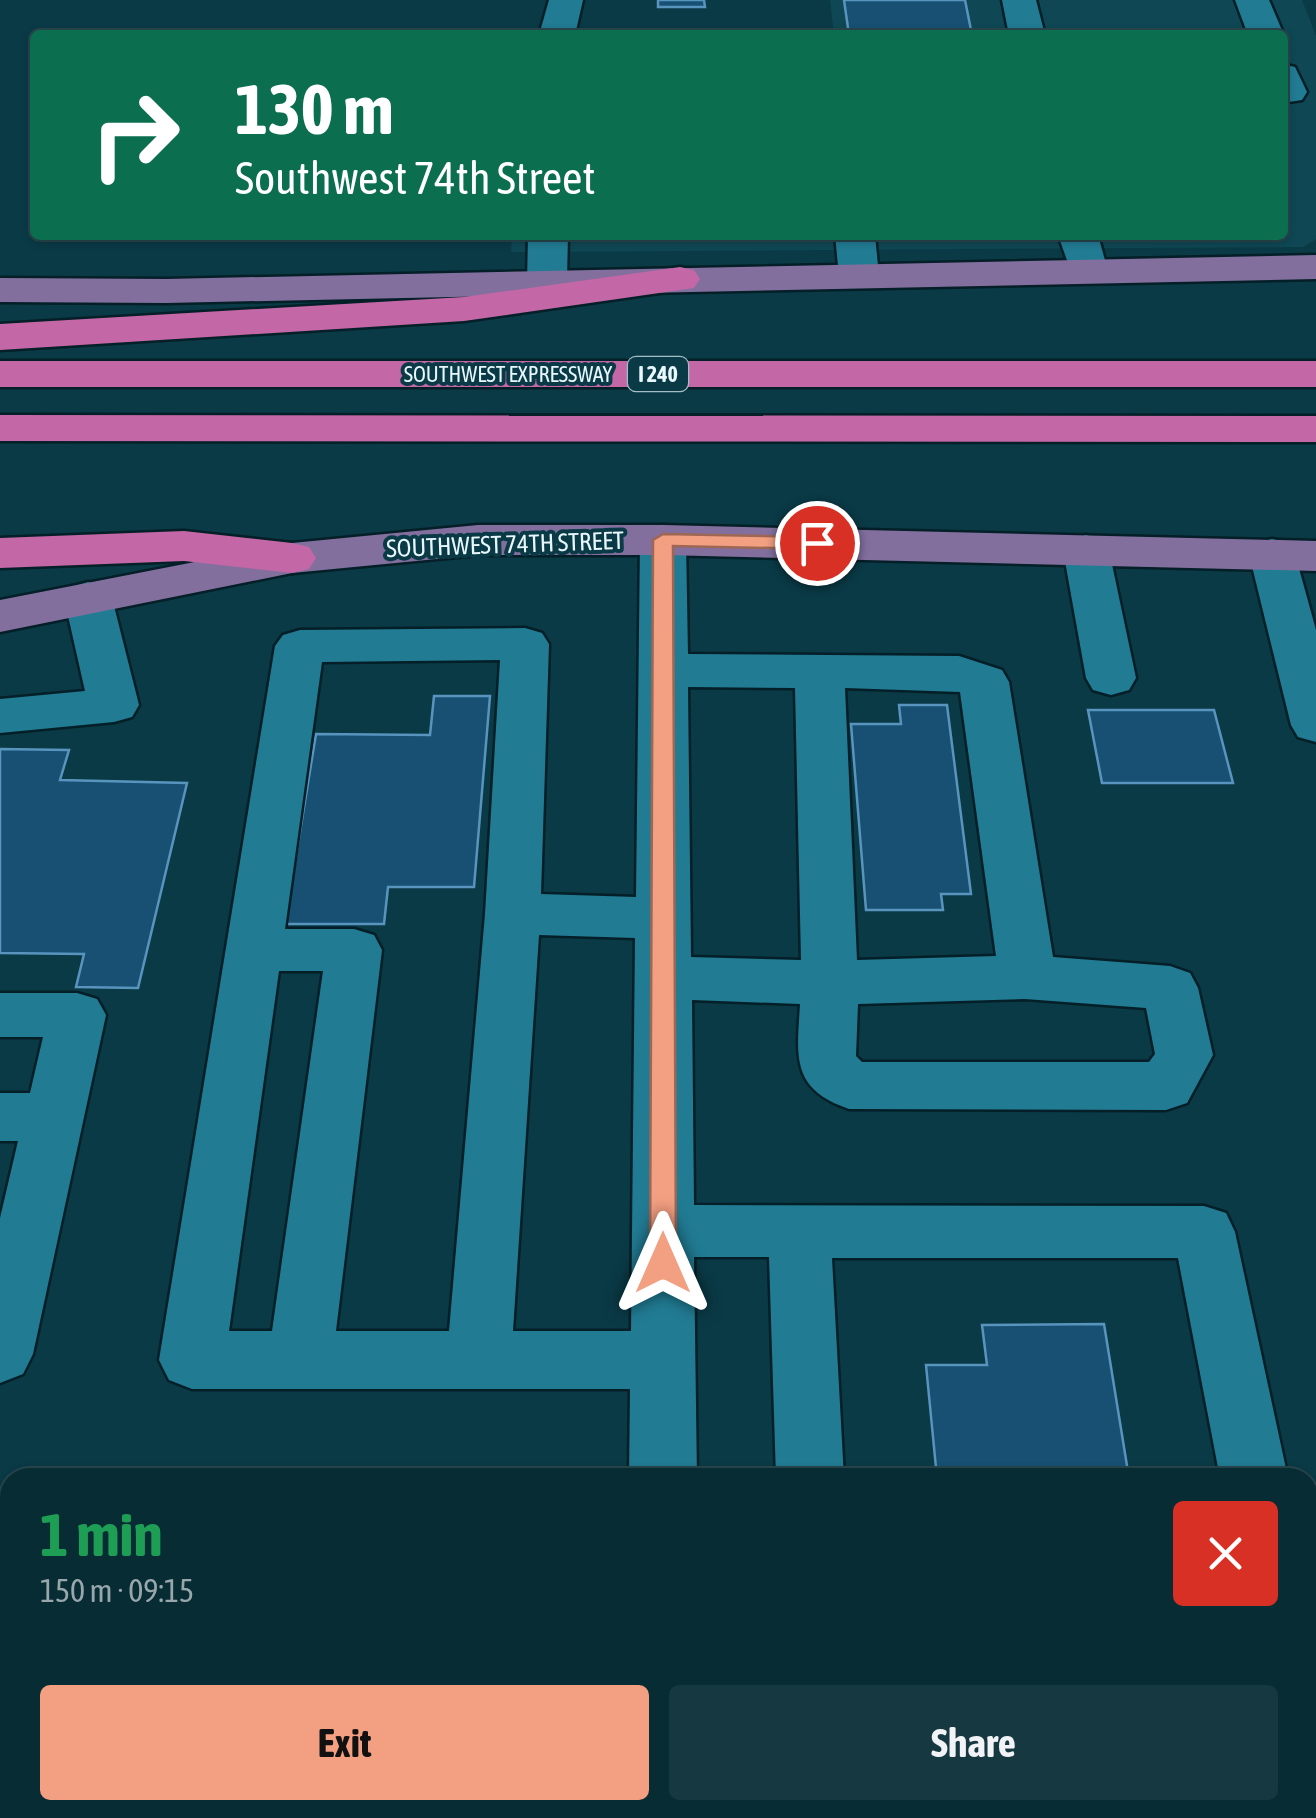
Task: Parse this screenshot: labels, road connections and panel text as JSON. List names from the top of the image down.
{
  "streets": {
    "highway": ["SOUTHWEST EXPRESSWAY", "I 240"],
    "main road": ["SOUTHWEST 74TH STREET"]
  },
  "page": {
    "turn": ["130 m", "Southwest 74th Street"],
    "heading": ["1 min", "150 m · 09:15"],
    "buttons": ["Exit", "Share"]
  }
}
